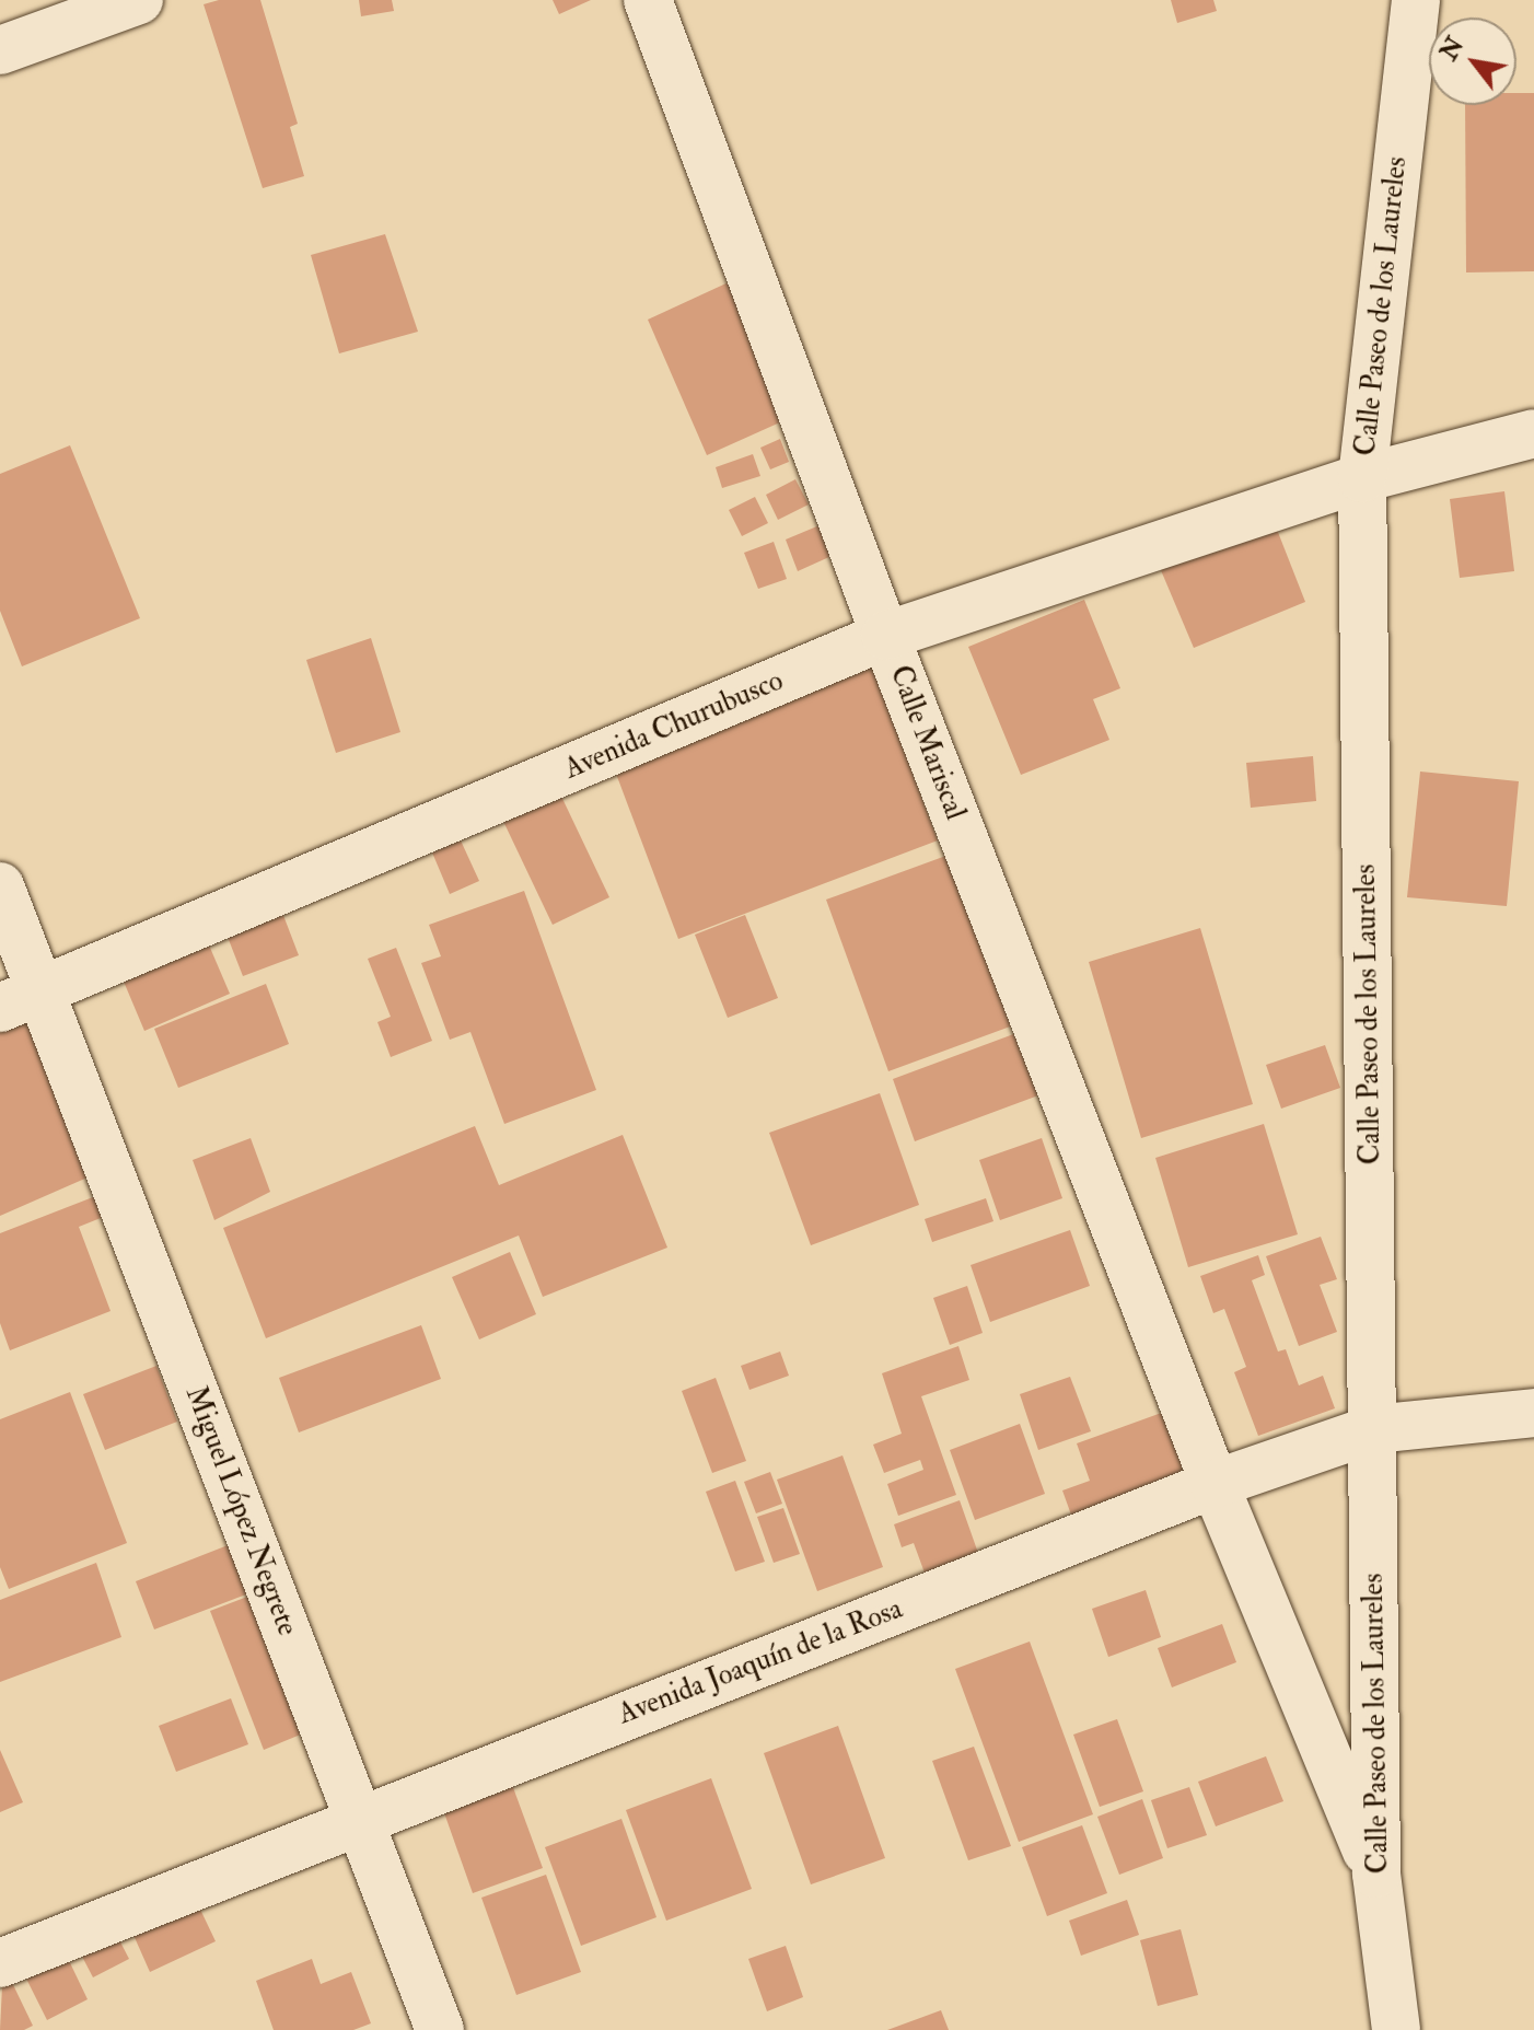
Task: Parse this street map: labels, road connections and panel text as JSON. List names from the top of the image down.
{
  "streets": {
    "street": [
      "Calle Paseo de los Laureles",
      "Avenida Churubusco",
      "Calle Mariscal",
      "Miguel López Negrete",
      "Avenida Joaquín de la Rosa"
    ]
  },
  "crossings": [
    ["Calle Paseo de los Laureles", "Avenida Churubusco"],
    ["Calle Paseo de los Laureles", "Calle Mariscal"],
    ["Calle Paseo de los Laureles", "Avenida Joaquín de la Rosa"],
    ["Avenida Churubusco", "Calle Mariscal"],
    ["Avenida Churubusco", "Miguel López Negrete"],
    ["Calle Mariscal", "Avenida Joaquín de la Rosa"],
    ["Miguel López Negrete", "Avenida Joaquín de la Rosa"]
  ],
  "north": "top left"
}
